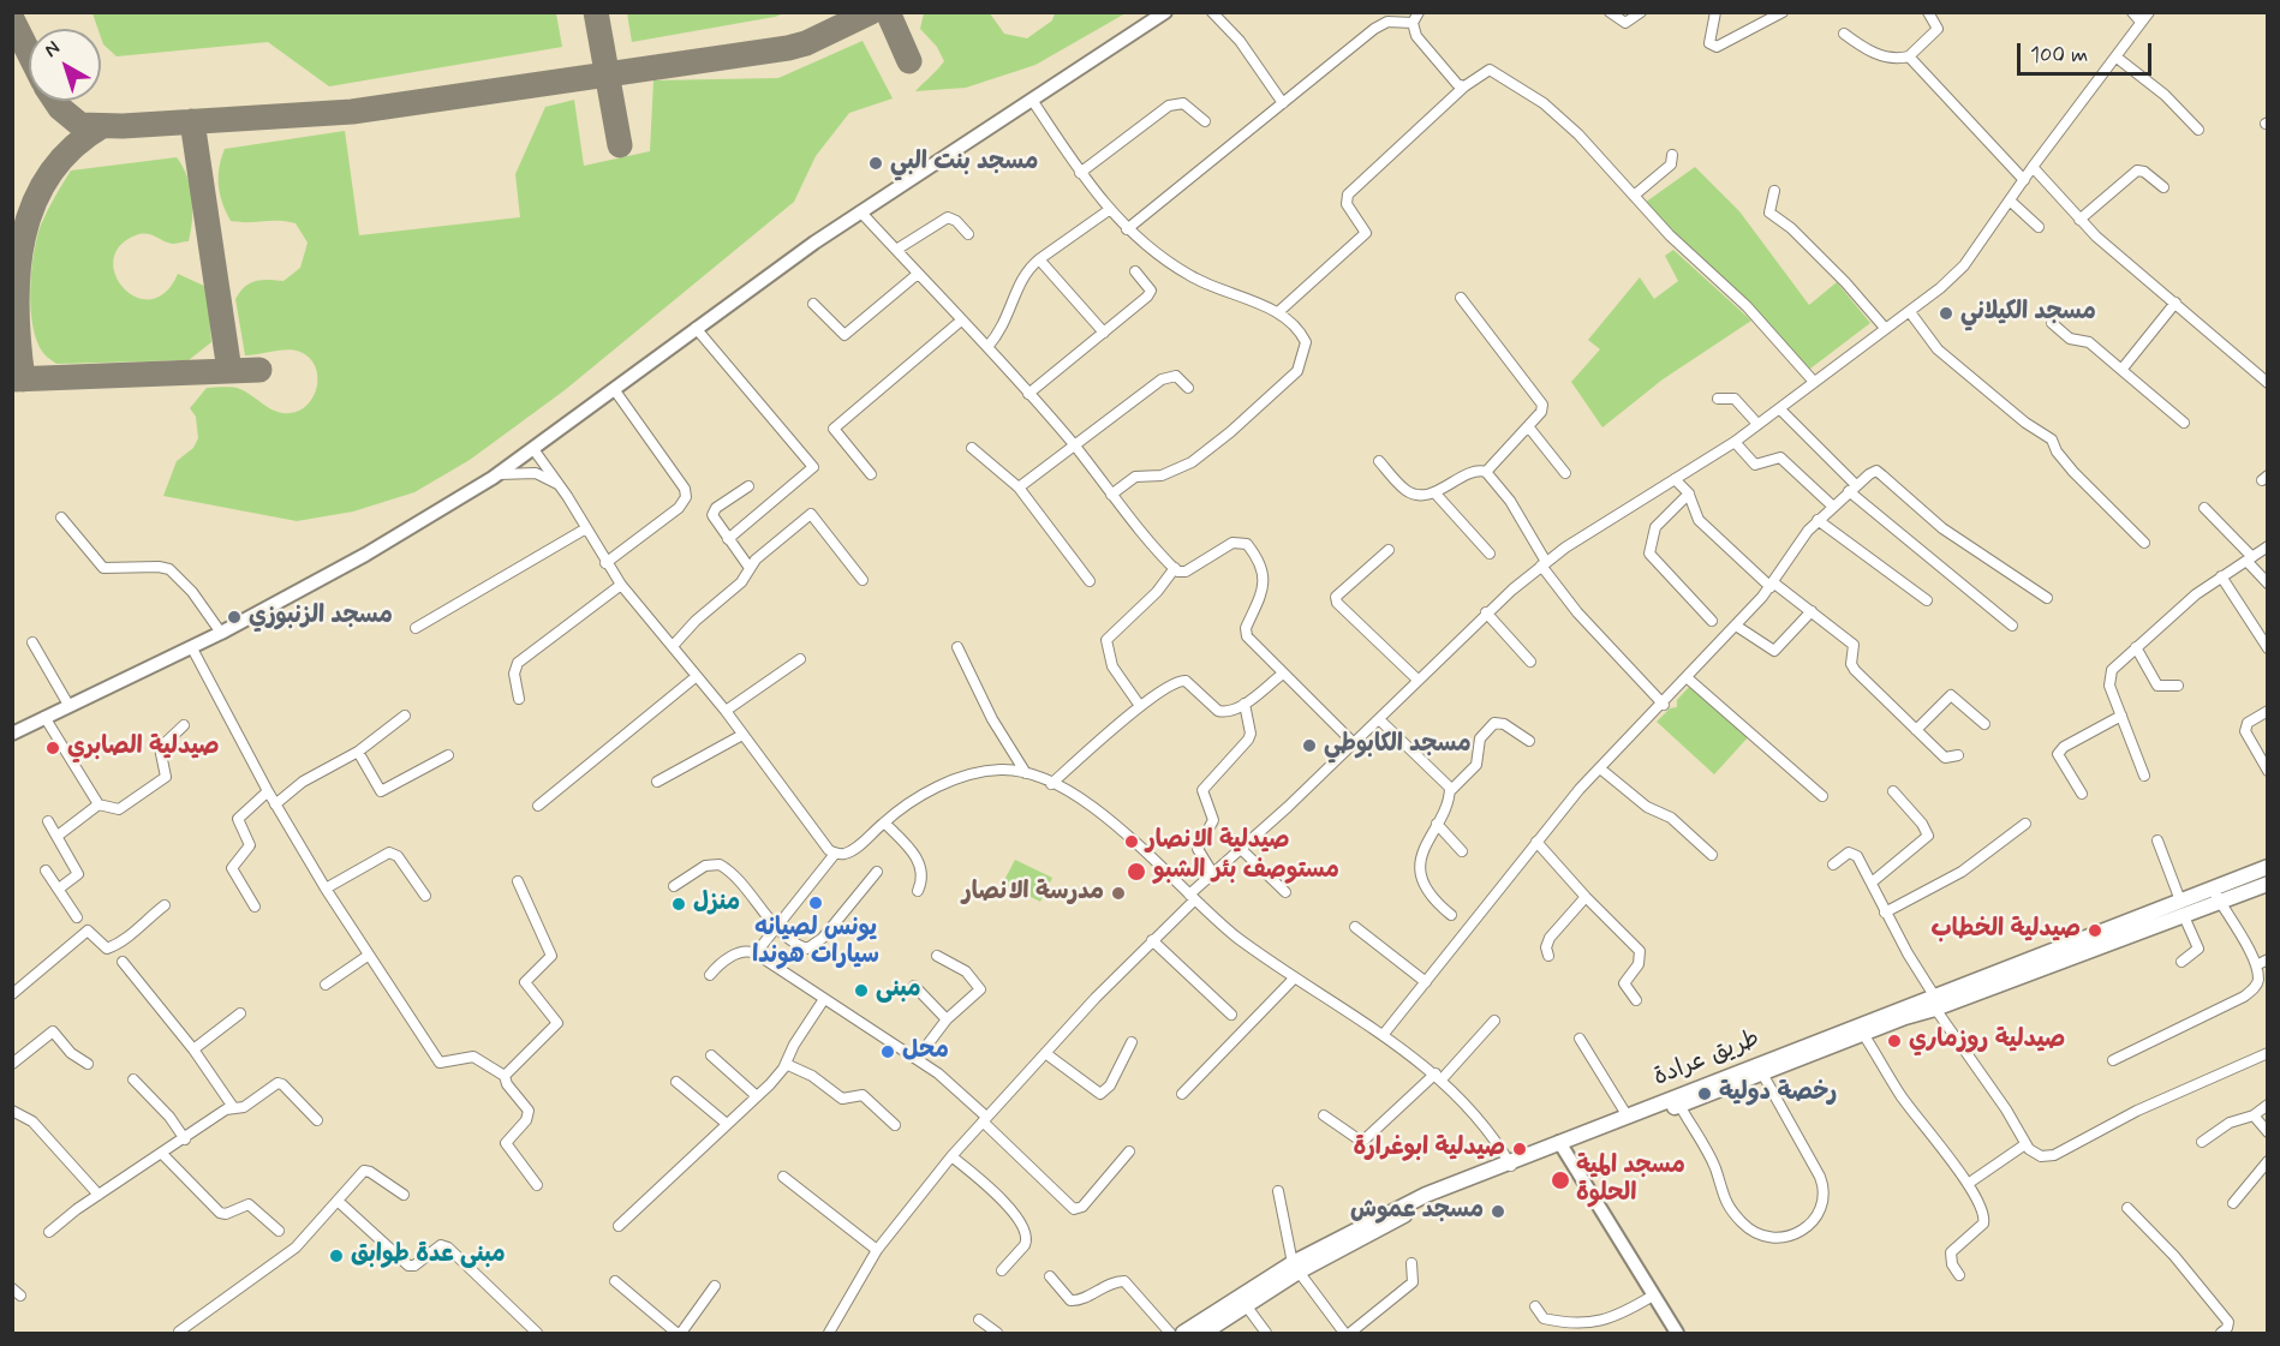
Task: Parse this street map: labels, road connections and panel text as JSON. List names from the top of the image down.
{
  "streets": {
    "main road": ["طريق عرادة"]
  },
  "places": [
    "مسجد بنت البي",
    "مسجد الكيلاني",
    "مسجد الزنبوزي",
    "مسجد الكابوطي",
    "صيدلية الصابري",
    "صيدلية الانصار",
    "مستوصف بئر الشبو",
    "مدرسة الانصار",
    "يونس لصيانه سيارات هوندا",
    "منزل",
    "صيدلية الخطاب",
    "مبنى",
    "صيدلية روزماري",
    "محل",
    "رخصة دولية",
    "صيدلية ابوغرارة",
    "مسجد المية الحلوة",
    "مسجد عموش",
    "مبنى عدة طوابق"
  ],
  "scale_bar": "100 m",
  "north": "top left"
}
